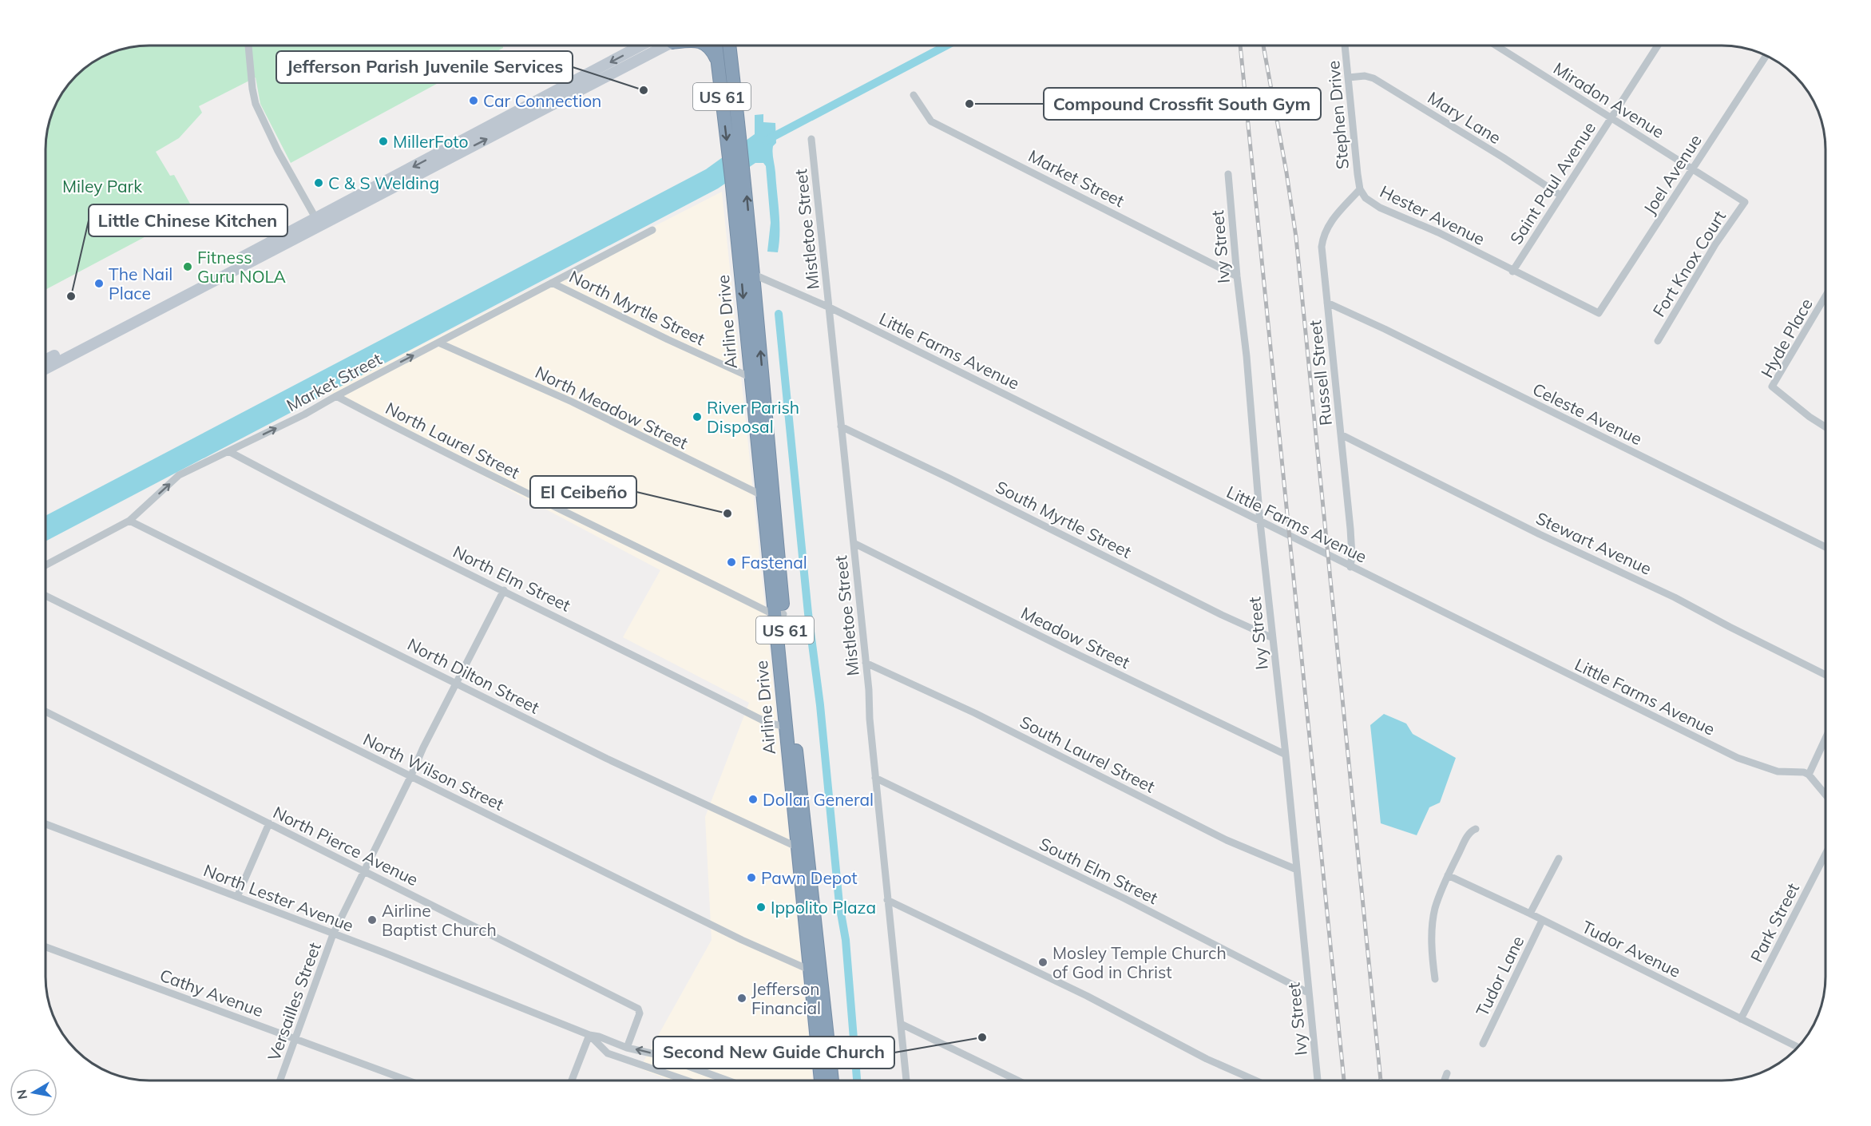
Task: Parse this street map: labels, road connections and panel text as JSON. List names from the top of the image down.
{
  "streets": {
    "highway": ["US 61", "Airline Drive"],
    "street": [
      "Miradon Avenue",
      "Stephen Drive",
      "Mary Lane",
      "Joel Avenue",
      "Market Street",
      "Saint Paul Avenue",
      "Hester Avenue",
      "Mistletoe Street",
      "Ivy Street",
      "Fort Knox Court",
      "North Myrtle Street",
      "Hyde Place",
      "Little Farms Avenue",
      "Russell Street",
      "North Meadow Street",
      "Celeste Avenue",
      "North Laurel Street",
      "South Myrtle Street",
      "Stewart Avenue",
      "North Elm Street",
      "Meadow Street",
      "North Dilton Street",
      "South Laurel Street",
      "North Wilson Street",
      "North Pierce Avenue",
      "South Elm Street",
      "North Lester Avenue",
      "Park Street",
      "Tudor Avenue",
      "Tudor Lane",
      "Cathy Avenue",
      "Versailles Street"
    ]
  },
  "crossings": [
    ["Miradon Avenue", "Joel Avenue"],
    ["Miradon Avenue", "Saint Paul Avenue"],
    ["Miradon Avenue", "Fort Knox Court"],
    ["Stephen Drive", "Mary Lane"],
    ["Stephen Drive", "Hester Avenue"],
    ["Stephen Drive", "Russell Street"],
    ["Mary Lane", "Saint Paul Avenue"],
    ["Joel Avenue", "Hester Avenue"],
    ["Market Street", "Ivy Street"],
    ["Market Street", "North Myrtle Street"],
    ["Market Street", "North Meadow Street"],
    ["Market Street", "North Laurel Street"],
    ["Market Street", "North Elm Street"],
    ["Market Street", "North Dilton Street"],
    ["Saint Paul Avenue", "Hester Avenue"],
    ["Hester Avenue", "Russell Street"],
    ["Mistletoe Street", "Little Farms Avenue"],
    ["Mistletoe Street", "South Myrtle Street"],
    ["Mistletoe Street", "Meadow Street"],
    ["Mistletoe Street", "South Laurel Street"],
    ["Mistletoe Street", "South Elm Street"],
    ["Ivy Street", "Little Farms Avenue"],
    ["Ivy Street", "South Myrtle Street"],
    ["Ivy Street", "Meadow Street"],
    ["Ivy Street", "South Laurel Street"],
    ["Ivy Street", "South Elm Street"],
    ["North Myrtle Street", "Airline Drive"],
    ["Airline Drive", "Little Farms Avenue"],
    ["Airline Drive", "North Meadow Street"],
    ["Airline Drive", "North Laurel Street"],
    ["Airline Drive", "North Elm Street"],
    ["Airline Drive", "North Dilton Street"],
    ["Airline Drive", "North Wilson Street"],
    ["Little Farms Avenue", "Russell Street"],
    ["Russell Street", "Celeste Avenue"],
    ["Russell Street", "Stewart Avenue"],
    ["North Elm Street", "Versailles Street"],
    ["North Dilton Street", "Versailles Street"],
    ["North Wilson Street", "Versailles Street"],
    ["North Pierce Avenue", "North Lester Avenue"],
    ["North Pierce Avenue", "Versailles Street"],
    ["North Lester Avenue", "Versailles Street"],
    ["Park Street", "Tudor Avenue"],
    ["Tudor Avenue", "Tudor Lane"],
    ["Cathy Avenue", "Versailles Street"]
  ],
  "parks": ["Miley Park"],
  "places": [
    "Jefferson Parish Juvenile Services",
    "Car Connection",
    "Compound Crossfit South Gym",
    "MillerFoto",
    "C & S Welding",
    "Fitness Guru NOLA",
    "The Nail Place",
    "Little Chinese Kitchen",
    "River Parish Disposal",
    "El Ceibeño",
    "Fastenal",
    "Dollar General",
    "Pawn Depot",
    "Ippolito Plaza",
    "Airline Baptist Church",
    "Mosley Temple Church of God in Christ",
    "Jefferson Financial",
    "Second New Guide Church"
  ],
  "north": "left"
}
